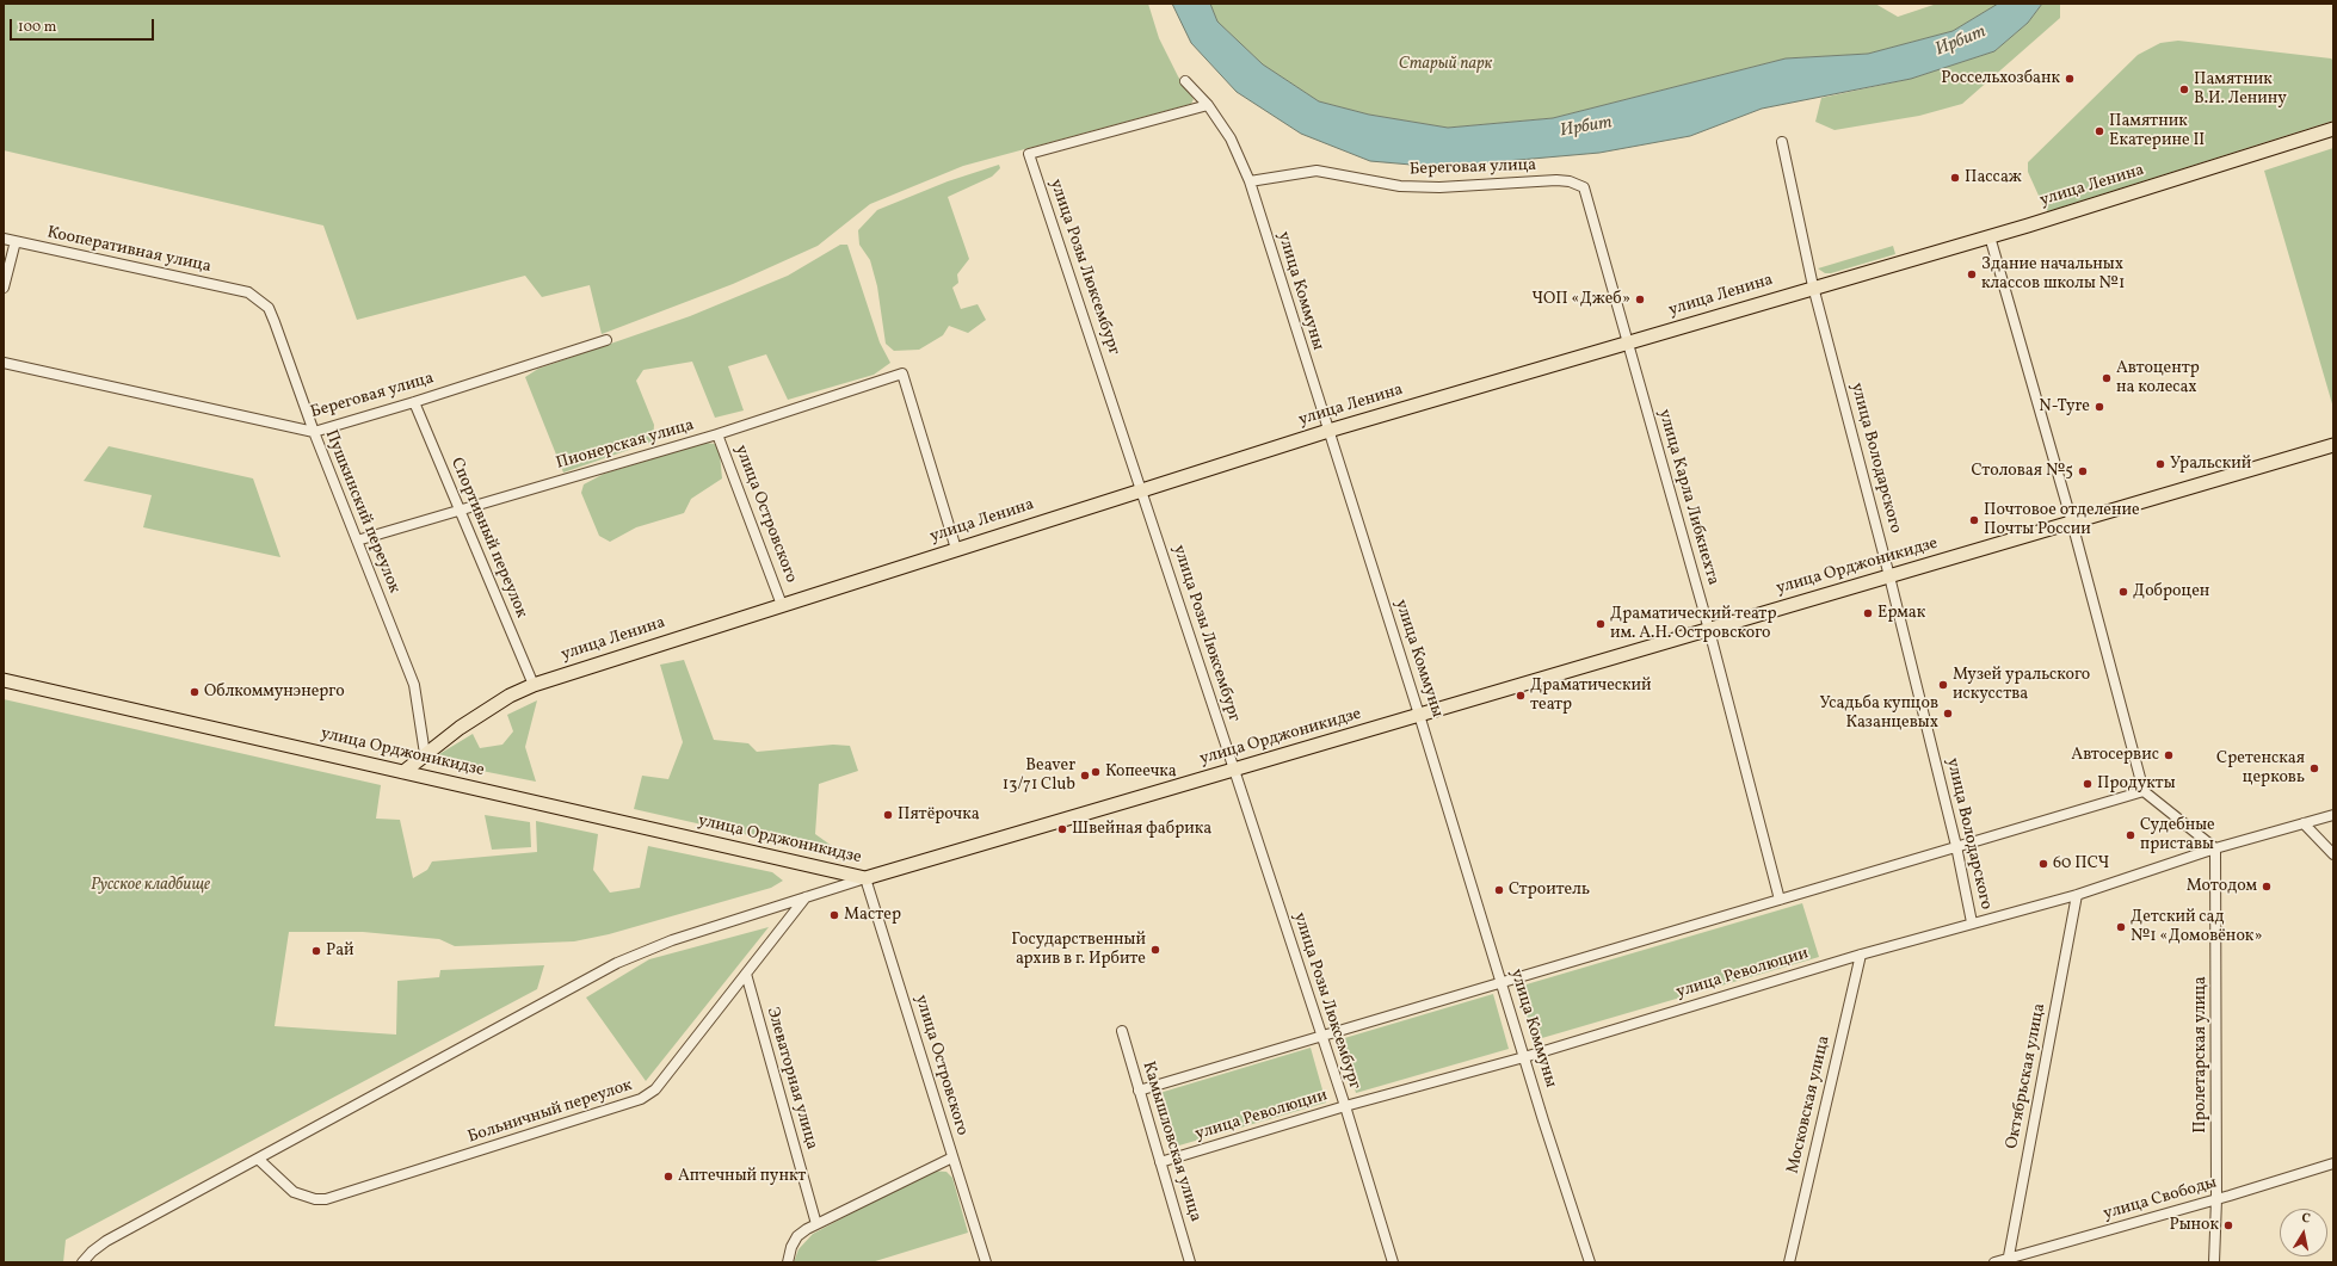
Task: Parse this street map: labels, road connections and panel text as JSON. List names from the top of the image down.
{
  "streets": {
    "main road": ["улица Ленина", "улица Орджоникидзе"],
    "street": [
      "Береговая улица",
      "Кооперативная улица",
      "улица Розы Люксембург",
      "улица Коммуны",
      "Пионерская улица",
      "улица Володарского",
      "улица Карла Либкнехта",
      "Пушкинский переулок",
      "улица Островского",
      "Спортивный переулок",
      "улица Революции",
      "Пролетарская улица",
      "Октябрьская улица",
      "Элеваторная улица",
      "Московская улица",
      "Больничный переулок",
      "Камышловская улица",
      "улица Свободы"
    ]
  },
  "crossings": [
    ["Береговая улица", "улица Коммуны"],
    ["Береговая улица", "улица Карла Либкнехта"],
    ["Береговая улица", "Пушкинский переулок"],
    ["Береговая улица", "Спортивный переулок"],
    ["улица Ленина", "улица Розы Люксембург"],
    ["улица Ленина", "улица Коммуны"],
    ["улица Ленина", "Пионерская улица"],
    ["улица Ленина", "улица Володарского"],
    ["улица Ленина", "улица Карла Либкнехта"],
    ["улица Ленина", "Пушкинский переулок"],
    ["улица Ленина", "улица Островского"],
    ["улица Ленина", "Спортивный переулок"],
    ["улица Ленина", "улица Орджоникидзе"],
    ["Кооперативная улица", "Пушкинский переулок"],
    ["улица Розы Люксембург", "улица Коммуны"],
    ["улица Розы Люксембург", "улица Орджоникидзе"],
    ["улица Розы Люксембург", "улица Революции"],
    ["улица Коммуны", "улица Орджоникидзе"],
    ["улица Коммуны", "улица Революции"],
    ["Пионерская улица", "Пушкинский переулок"],
    ["Пионерская улица", "улица Островского"],
    ["Пионерская улица", "Спортивный переулок"],
    ["улица Володарского", "улица Орджоникидзе"],
    ["улица Володарского", "улица Революции"],
    ["улица Карла Либкнехта", "улица Орджоникидзе"],
    ["улица Островского", "улица Орджоникидзе"],
    ["улица Революции", "Пролетарская улица"],
    ["улица Революции", "Октябрьская улица"],
    ["улица Революции", "Московская улица"],
    ["улица Революции", "Камышловская улица"],
    ["Пролетарская улица", "улица Свободы"],
    ["Октябрьская улица", "улица Свободы"],
    ["Элеваторная улица", "Больничный переулок"]
  ],
  "water": ["Ирбит"],
  "parks": ["Старый парк", "Русское кладбище"],
  "places": [
    "Россельхозбанк",
    "Памятник В.И. Ленину",
    "Памятник Екатерине II",
    "Пассаж",
    "Здание начальных классов школы №1",
    "ЧОП «Джеб»",
    "Автоцентр на колесах",
    "N-Tyre",
    "Уральский",
    "Столовая №5",
    "Почтовое отделение Почты России",
    "Доброцен",
    "Ермак",
    "Драматический театр им. А.Н. Островского",
    "Музей уральского искусства",
    "Облкоммунэнерго",
    "Драматический театр",
    "Усадьба купцов Казанцевых",
    "Автосервис",
    "Сретенская церковь",
    "Копеечка",
    "Beaver 13/71 Club",
    "Продукты",
    "Пятёрочка",
    "Швейная фабрика",
    "Судебные приставы",
    "60 ПСЧ",
    "Мотодом",
    "Строитель",
    "Мастер",
    "Детский сад №1 «Домовёнок»",
    "Государственный архив в г. Ирбите",
    "Рай",
    "Аптечный пункт",
    "Рынок"
  ],
  "scale_bar": "100 m",
  "north": "top"
}
